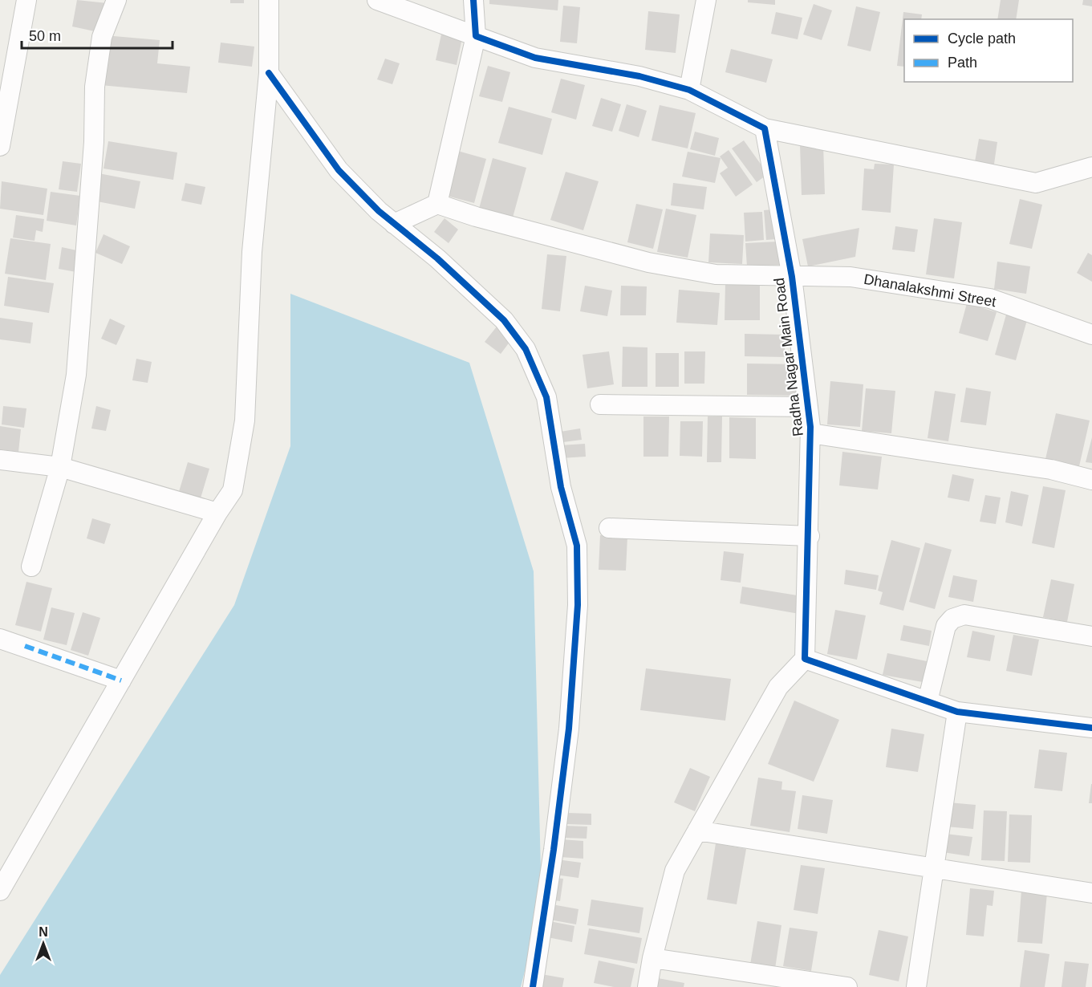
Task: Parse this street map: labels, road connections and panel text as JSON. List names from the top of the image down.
{
  "streets": {
    "street": ["Dhanalakshmi Street", "Radha Nagar Main Road"]
  },
  "crossings": [
    ["Dhanalakshmi Street", "Radha Nagar Main Road"]
  ],
  "legend": ["Cycle path", "Path"],
  "scale_bar": "50 m",
  "north": "top"
}
